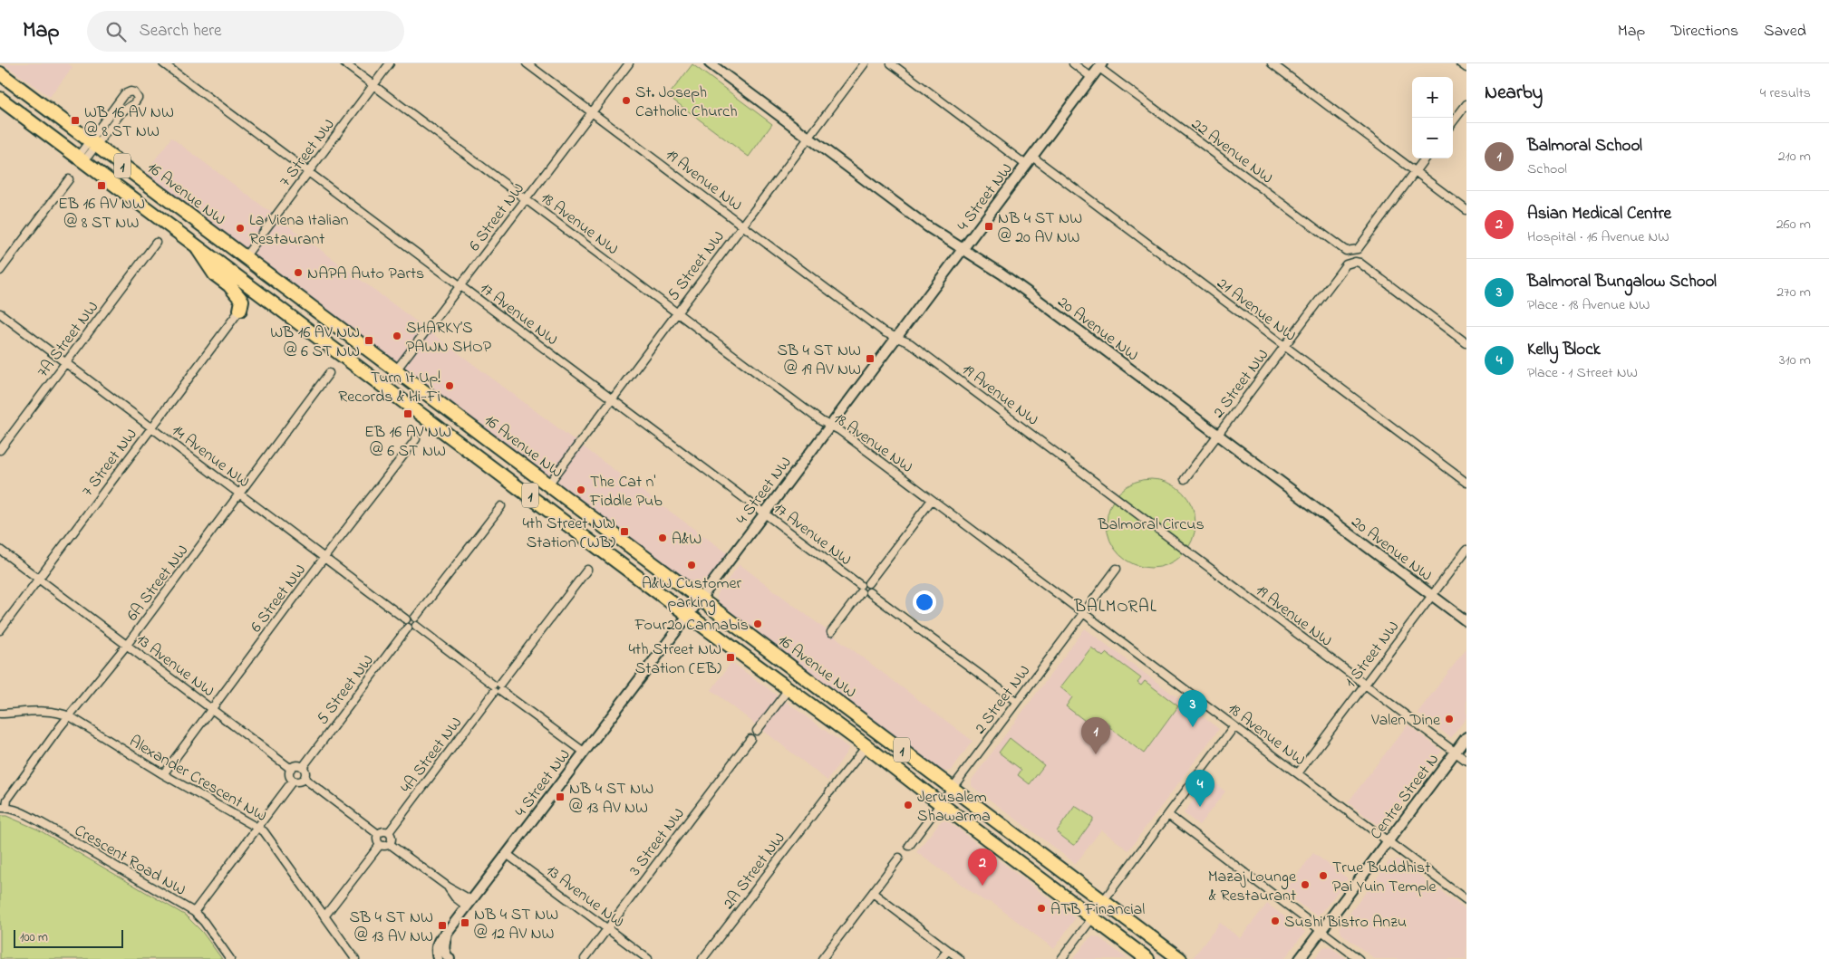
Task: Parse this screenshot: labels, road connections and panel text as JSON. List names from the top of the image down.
{
  "streets": {
    "highway": ["1", "16 Avenue NW"],
    "street": [
      "22 Avenue NW",
      "7 Street NW",
      "19 Avenue NW",
      "4 Street NW",
      "6 Street NW",
      "18 Avenue NW",
      "5 Street NW",
      "21 Avenue NW",
      "17 Avenue NW",
      "20 Avenue NW",
      "7A Street NW",
      "2 Street NW",
      "14 Avenue NW",
      "6A Street NW",
      "1 Street NW",
      "13 Avenue NW",
      "4A Street NW",
      "Alexander Crescent NW",
      "Centre Street N",
      "3 Street NW",
      "Crescent Road NW",
      "2A Street NW"
    ]
  },
  "crossings": [
    ["22 Avenue NW", "4 Street NW"],
    ["7 Street NW", "16 Avenue NW"],
    ["7 Street NW", "18 Avenue NW"],
    ["7 Street NW", "17 Avenue NW"],
    ["7 Street NW", "14 Avenue NW"],
    ["7 Street NW", "13 Avenue NW"],
    ["1", "4 Street NW"],
    ["1", "6 Street NW"],
    ["1", "2 Street NW"],
    ["1", "2A Street NW"],
    ["19 Avenue NW", "4 Street NW"],
    ["19 Avenue NW", "6 Street NW"],
    ["19 Avenue NW", "5 Street NW"],
    ["19 Avenue NW", "1 Street NW"],
    ["19 Avenue NW", "Centre Street N"],
    ["16 Avenue NW", "4 Street NW"],
    ["16 Avenue NW", "6 Street NW"],
    ["16 Avenue NW", "5 Street NW"],
    ["16 Avenue NW", "2 Street NW"],
    ["4 Street NW", "18 Avenue NW"],
    ["4 Street NW", "21 Avenue NW"],
    ["4 Street NW", "17 Avenue NW"],
    ["4 Street NW", "20 Avenue NW"],
    ["4 Street NW", "13 Avenue NW"],
    ["6 Street NW", "18 Avenue NW"],
    ["6 Street NW", "17 Avenue NW"],
    ["6 Street NW", "14 Avenue NW"],
    ["6 Street NW", "13 Avenue NW"],
    ["6 Street NW", "Alexander Crescent NW"],
    ["18 Avenue NW", "5 Street NW"],
    ["18 Avenue NW", "2 Street NW"],
    ["18 Avenue NW", "1 Street NW"],
    ["18 Avenue NW", "Centre Street N"],
    ["5 Street NW", "17 Avenue NW"],
    ["5 Street NW", "20 Avenue NW"],
    ["5 Street NW", "14 Avenue NW"],
    ["5 Street NW", "13 Avenue NW"],
    ["21 Avenue NW", "2 Street NW"],
    ["20 Avenue NW", "2 Street NW"],
    ["20 Avenue NW", "1 Street NW"],
    ["7A Street NW", "14 Avenue NW"],
    ["14 Avenue NW", "6A Street NW"],
    ["6A Street NW", "13 Avenue NW"],
    ["6A Street NW", "Alexander Crescent NW"],
    ["6A Street NW", "Crescent Road NW"],
    ["13 Avenue NW", "3 Street NW"]
  ],
  "districts": ["BALMORAL"],
  "parks": ["Balmoral Circus"],
  "places": {
    "other": [
      "St. Joseph Catholic Church",
      "La Viena Italian Restaurant",
      "NAPA Auto Parts",
      "SHARKY’S PAWN SHOP",
      "Turn It Up! Records & Hi-Fi",
      "The Cat n' Fiddle Pub",
      "A&W",
      "A&W Customer parking",
      "Four20 Cannabis",
      "Valen Dine",
      "Jerusalem Shawarma",
      "True Buddhist Pai Yuin Temple",
      "Mazaj Lounge & Restaurant",
      "ATB Financial",
      "Sushi Bistro Anzu"
    ],
    "transit": [
      "WB 16 AV NW @ 8 ST NW",
      "EB 16 AV NW @ 8 ST NW",
      "NB 4 ST NW @ 20 AV NW",
      "WB 16 AV NW @ 6 ST NW",
      "SB 4 ST NW @ 19 AV NW",
      "EB 16 AV NW @ 6 ST NW",
      "4th Street NW Station (WB)",
      "4th Street NW Station (EB)",
      "NB 4 ST NW @ 13 AV NW",
      "NB 4 ST NW @ 12 AV NW",
      "SB 4 ST NW @ 13 AV NW"
    ]
  },
  "scale_bar": "100 m",
  "page": {
    "header": "Map",
    "search": "Search here",
    "nav": ["Map", "Directions", "Saved"],
    "heading": ["Nearby", "4 results"],
    "map_buttons": ["+", "−"],
    "list": [
      {
        "mark": "1",
        "name": "Balmoral School",
        "note": "School",
        "value": "210 m"
      },
      {
        "mark": "2",
        "name": "Asian Medical Centre",
        "note": "Hospital · 16 Avenue NW",
        "value": "260 m"
      },
      {
        "mark": "3",
        "name": "Balmoral Bungalow School",
        "note": "Place · 18 Avenue NW",
        "value": "270 m"
      },
      {
        "mark": "4",
        "name": "Kelly Block",
        "note": "Place · 1 Street NW",
        "value": "310 m"
      }
    ],
    "pins": [
      "3",
      "1",
      "4",
      "2"
    ],
    "scale": "100 m"
  }
}
